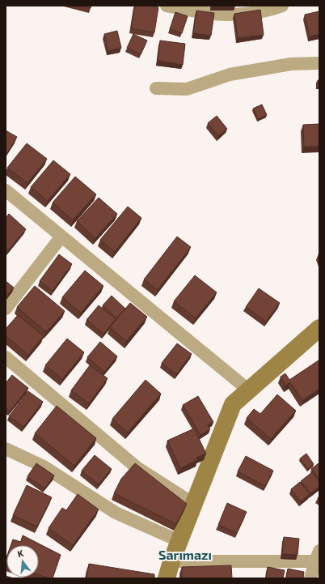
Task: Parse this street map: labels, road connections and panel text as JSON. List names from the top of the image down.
{
  "districts": ["Sarımazı"],
  "north": "top"
}
